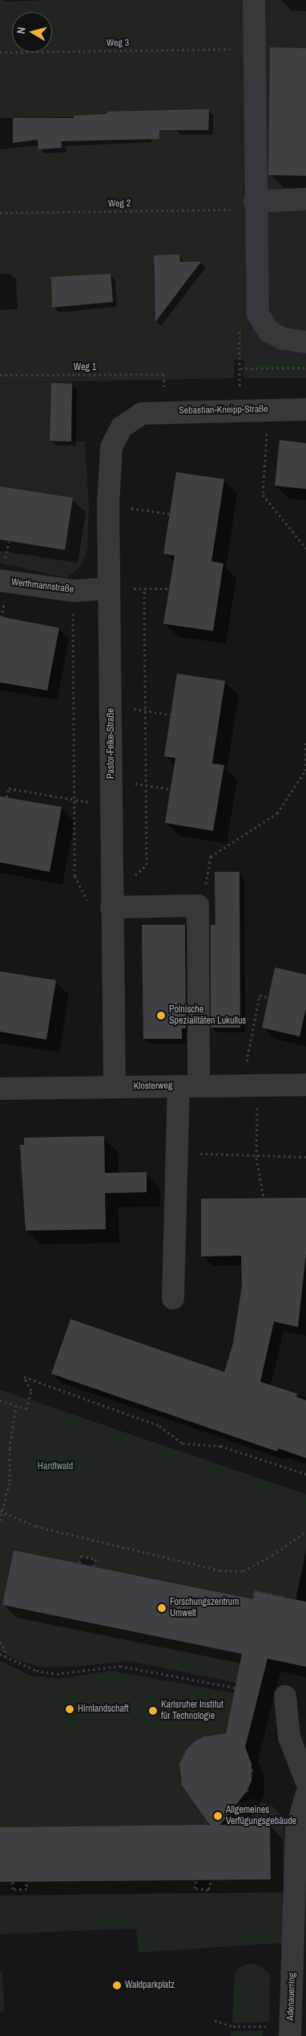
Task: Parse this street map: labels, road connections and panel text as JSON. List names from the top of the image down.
{
  "streets": {
    "street": [
      "Sebastian-Kneipp-Straße",
      "Werthmannstraße",
      "Pastor-Felke-Straße",
      "Klosterweg",
      "Adenauerring"
    ],
    "path": ["Weg 3", "Weg 2", "Weg 1"]
  },
  "crossings": [
    ["Sebastian-Kneipp-Straße", "Pastor-Felke-Straße"],
    ["Werthmannstraße", "Pastor-Felke-Straße"],
    ["Pastor-Felke-Straße", "Klosterweg"]
  ],
  "parks": ["Hardtwald"],
  "places": [
    "Polnische Spezialitäten Lukullus",
    "Forschungszentrum Umwelt",
    "Hirnlandschaft",
    "Karlsruher Institut für Technologie",
    "Allgemeines Verfügungsgebäude",
    "Waldparkplatz"
  ],
  "north": "left"
}
